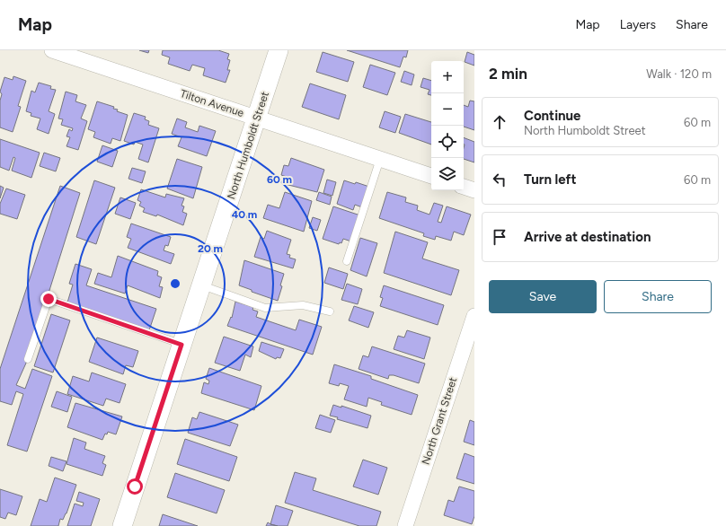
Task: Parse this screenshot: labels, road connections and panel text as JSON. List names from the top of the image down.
{
  "streets": {
    "street": ["Tilton Avenue", "North Humboldt Street", "North Grant Street"]
  },
  "crossings": [
    ["Tilton Avenue", "North Humboldt Street"]
  ],
  "page": {
    "header": "Map",
    "nav": ["Map", "Layers", "Share"],
    "heading": ["2 min", "Walk · 120 m"],
    "map_buttons": ["+", "−"],
    "list": [
      ["Continue", "North Humboldt Street", "60 m"],
      ["Turn left", "60 m"],
      "Arrive at destination"
    ],
    "buttons": ["Save", "Share"]
  },
  "rings": ["60 m", "40 m", "20 m"]
}
